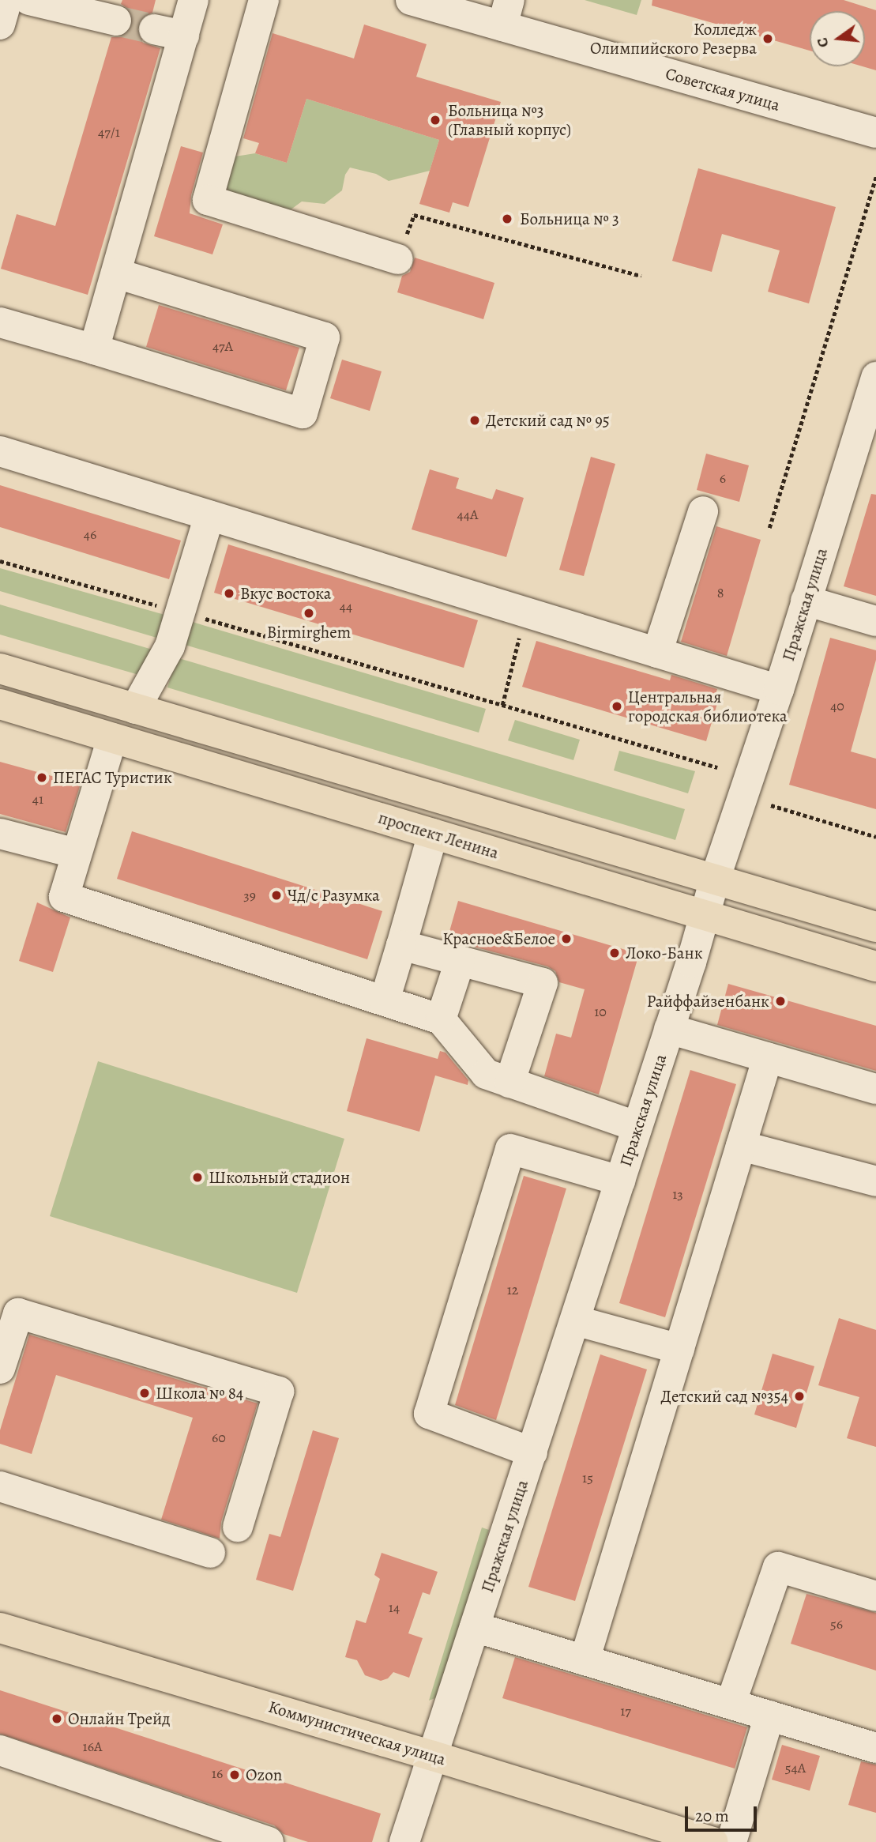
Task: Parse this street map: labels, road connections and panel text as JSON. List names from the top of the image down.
{
  "streets": {
    "main road": ["проспект Ленина", "Коммунистическая улица"],
    "street": ["Советская улица", "Пражская улица"]
  },
  "crossings": [
    ["Пражская улица", "проспект Ленина"],
    ["Пражская улица", "Коммунистическая улица"]
  ],
  "places": [
    "Колледж Олимпийского Резерва",
    "Больница №3 (Главный корпус)",
    "Больница № 3",
    "Детский сад № 95",
    "Вкус востока",
    "Birmirghem",
    "Центральная городская библиотека",
    "ПЕГАС Туристик",
    "Чд/с Разумка",
    "Красное&Белое",
    "Локо-Банк",
    "Райффайзенбанк",
    "Школьный стадион",
    "Школа № 84",
    "Детский сад №354",
    "Онлайн Трейд",
    "Ozon"
  ],
  "house_numbers": [
    "47/1",
    "47А",
    "6",
    "44А",
    "46",
    "8",
    "44",
    "40",
    "41",
    "39",
    "10",
    "13",
    "12",
    "60",
    "15",
    "14",
    "56",
    "17",
    "16А",
    "54А",
    "16"
  ],
  "scale_bar": "20 m",
  "north": "left"
}
